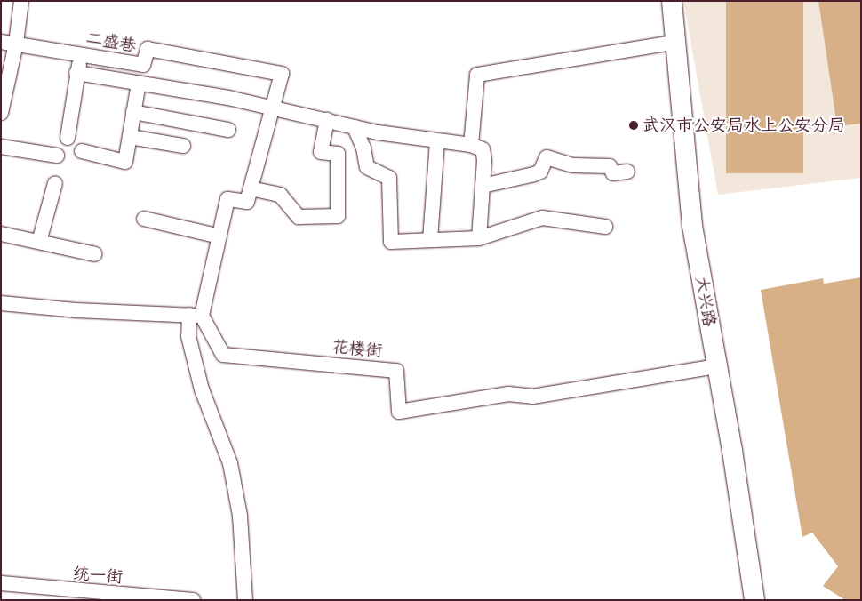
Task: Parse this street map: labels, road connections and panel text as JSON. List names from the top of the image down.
{
  "streets": {
    "street": [
      "二盛巷",
      "大兴路",
      "花楼街",
      "统一街"
    ]
  },
  "crossings": [
    ["大兴路", "花楼街"]
  ],
  "places": ["武汉市公安局水上公安分局"]
}
